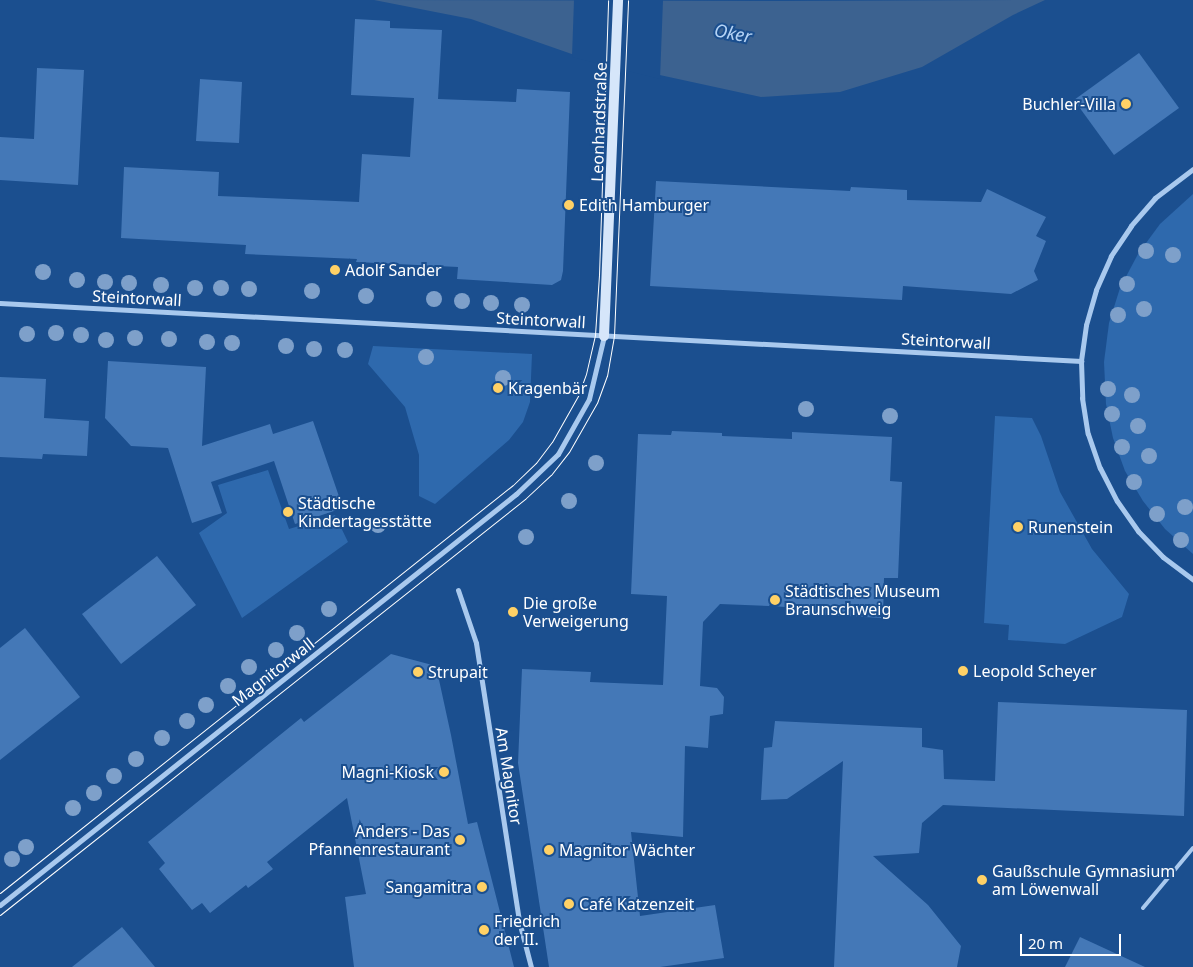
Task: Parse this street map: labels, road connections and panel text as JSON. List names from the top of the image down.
{
  "streets": {
    "street": [
      "Leonhardstraße",
      "Steintorwall",
      "Magnitorwall",
      "Am Magnitor"
    ]
  },
  "crossings": [
    ["Leonhardstraße", "Steintorwall"],
    ["Leonhardstraße", "Magnitorwall"],
    ["Steintorwall", "Magnitorwall"]
  ],
  "water": ["Oker"],
  "places": [
    "Buchler-Villa",
    "Edith Hamburger",
    "Adolf Sander",
    "Kragenbär",
    "Städtische Kindertagesstätte",
    "Runenstein",
    "Städtisches Museum Braunschweig",
    "Die große Verweigerung",
    "Leopold Scheyer",
    "Strupait",
    "Magni-Kiosk",
    "Anders - Das Pfannenrestaurant",
    "Magnitor Wächter",
    "Gaußschule Gymnasium am Löwenwall",
    "Sangamitra",
    "Café Katzenzeit",
    "Friedrich der II."
  ],
  "scale_bar": "20 m"
}
